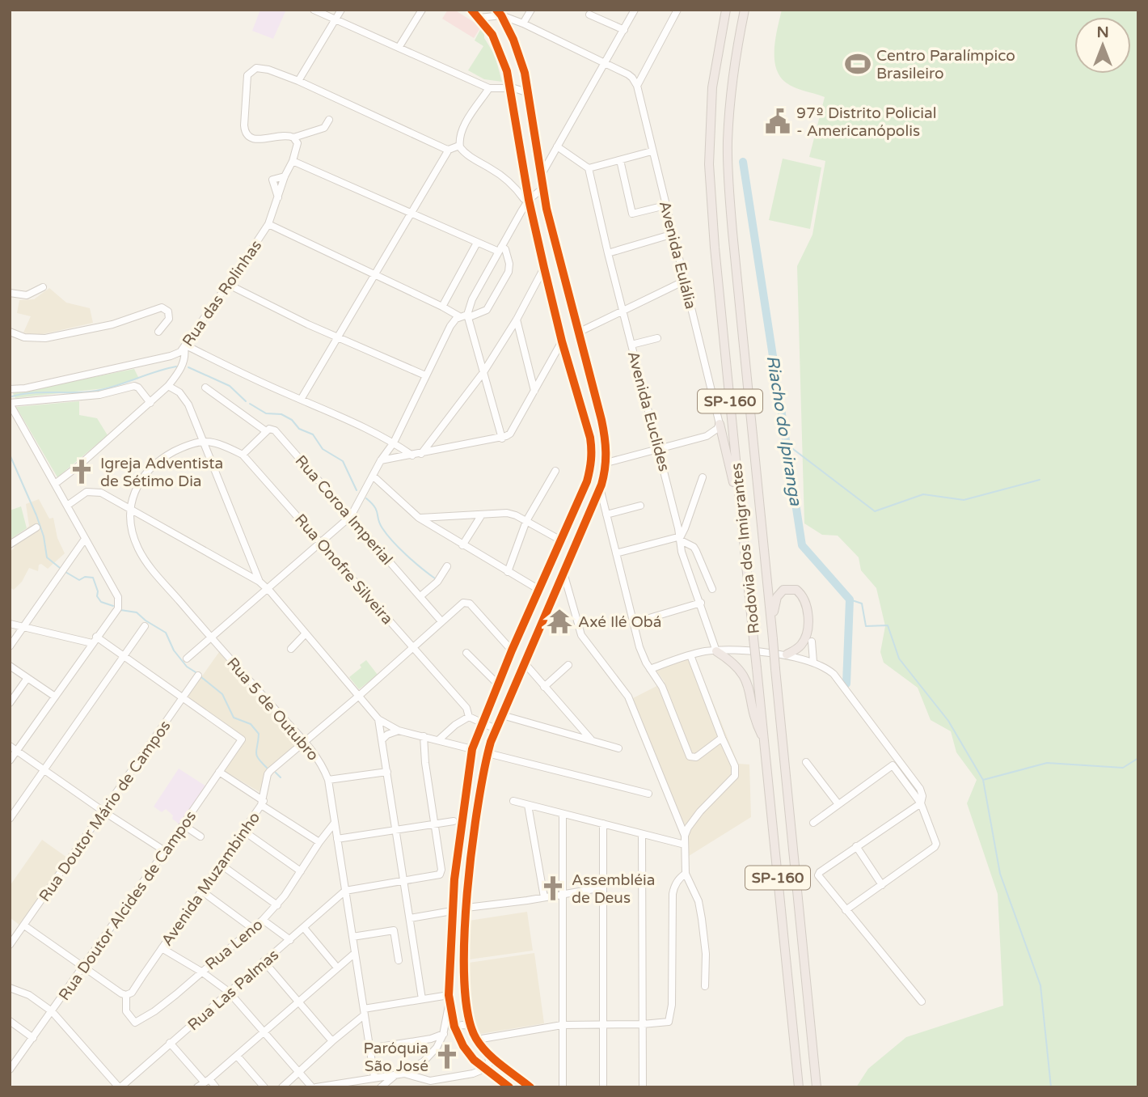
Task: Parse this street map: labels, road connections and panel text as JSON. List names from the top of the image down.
{
  "streets": {
    "highway": ["SP-160", "Rodovia dos Imigrantes"],
    "street": [
      "Avenida Eulália",
      "Rua das Rolinhas",
      "Avenida Euclides",
      "Rua Coroa Imperial",
      "Rua Onofre Silveira",
      "Rua 5 de Outubro",
      "Rua Doutor Mário de Campos",
      "Avenida Muzambinho",
      "Rua Doutor Alcides de Campos",
      "Rua Leno",
      "Rua Las Palmas"
    ]
  },
  "crossings": [
    ["Rua Coroa Imperial", "Avenida Muzambinho"],
    ["Rua Onofre Silveira", "Rua 5 de Outubro"],
    ["Rua Onofre Silveira", "Avenida Muzambinho"],
    ["Rua 5 de Outubro", "Avenida Muzambinho"],
    ["Rua 5 de Outubro", "Rua Leno"],
    ["Rua 5 de Outubro", "Rua Las Palmas"],
    ["Rua Doutor Mário de Campos", "Rua Doutor Alcides de Campos"],
    ["Avenida Muzambinho", "Rua Leno"]
  ],
  "water": ["Riacho do Ipiranga"],
  "places": {
    "sports": ["Centro Paralímpico Brasileiro"],
    "public building": ["97º Distrito Policial - Americanópolis"],
    "church": ["Igreja Adventista de Sétimo Dia", "Assembléia de Deus", "Paróquia São José"],
    "temple": ["Axé Ilé Obá"]
  },
  "north": "top"
}
